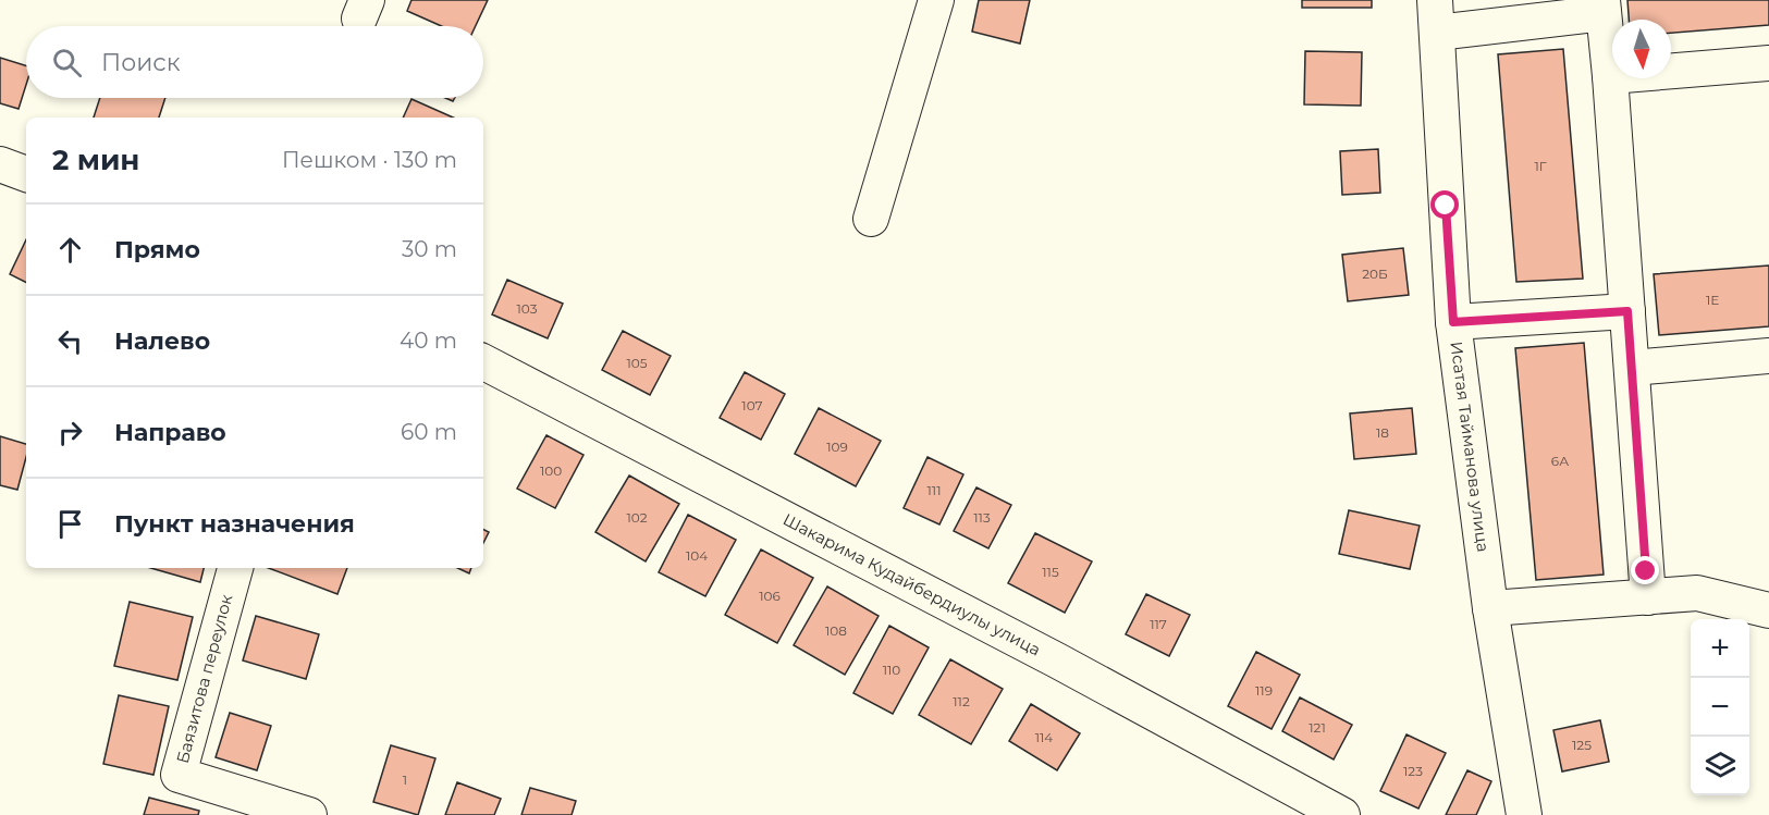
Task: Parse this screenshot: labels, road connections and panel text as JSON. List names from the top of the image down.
{
  "streets": {
    "street": ["Исатая Тайманова улица", "Шакарима Кудайбердиулы улица", "Баязитова переулок"]
  },
  "house_numbers": [
    "1Г",
    "20Б",
    "1Е",
    "103",
    "105",
    "107",
    "18",
    "109",
    "6А",
    "100",
    "111",
    "102",
    "113",
    "104",
    "115",
    "106",
    "117",
    "108",
    "110",
    "119",
    "112",
    "121",
    "114",
    "125",
    "123",
    "1"
  ],
  "north": "bottom",
  "page": {
    "search": "Поиск",
    "heading": ["2 мин", "Пешком · 130 m"],
    "list": [
      ["Прямо", "30 m"],
      ["Налево", "40 m"],
      ["Направо", "60 m"],
      "Пункт назначения"
    ],
    "map_buttons": ["+", "−"]
  }
}
